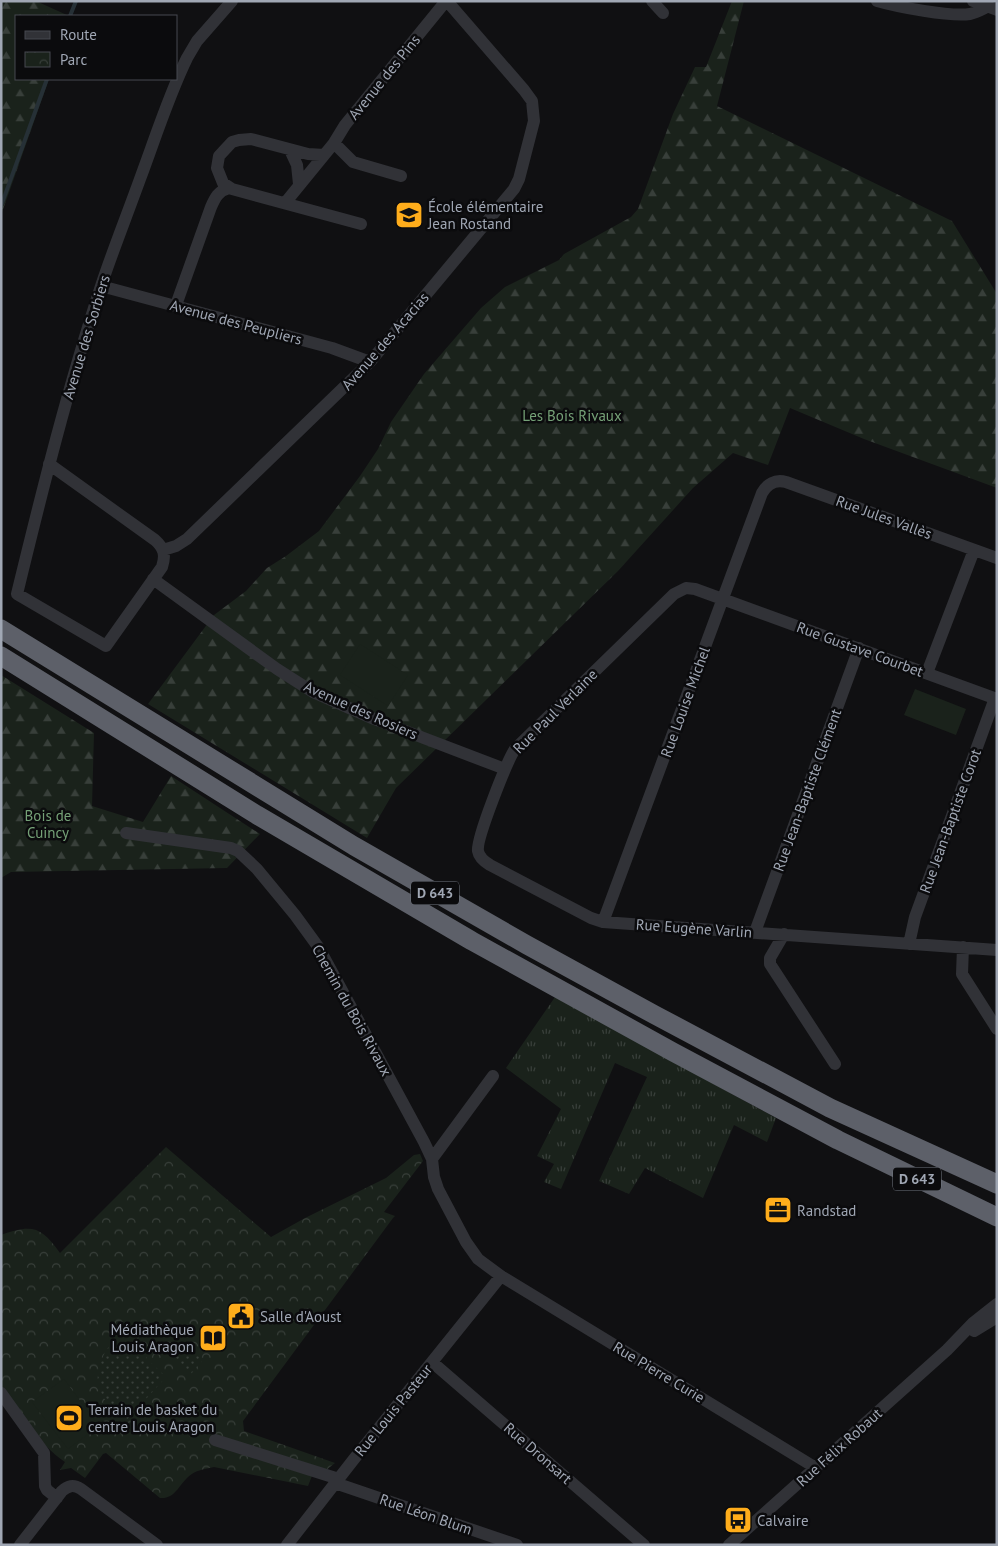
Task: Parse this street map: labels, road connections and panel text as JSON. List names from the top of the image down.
{
  "streets": {
    "highway": ["D 643"],
    "street": [
      "Avenue des Pins",
      "Avenue des Peupliers",
      "Avenue des Sorbiers",
      "Avenue des Acacias",
      "Rue Jules Vallès",
      "Rue Gustave Courbet",
      "Rue Louise Michel",
      "Avenue des Rosiers",
      "Rue Paul Verlaine",
      "Rue Jean-Baptiste Clément",
      "Rue Jean-Baptiste Corot",
      "Rue Eugène Varlin",
      "Chemin du Bois Rivaux",
      "Rue Pierre Curie",
      "Rue Louis Pasteur",
      "Rue Félix Robaut",
      "Rue Dronsart",
      "Rue Léon Blum"
    ]
  },
  "crossings": [
    ["Avenue des Pins", "Avenue des Acacias"],
    ["Avenue des Peupliers", "Avenue des Sorbiers"],
    ["Avenue des Peupliers", "Avenue des Acacias"],
    ["Avenue des Sorbiers", "Avenue des Rosiers"],
    ["Rue Jules Vallès", "Rue Louise Michel"],
    ["Rue Gustave Courbet", "Rue Louise Michel"],
    ["Rue Gustave Courbet", "Rue Paul Verlaine"],
    ["Rue Gustave Courbet", "Rue Jean-Baptiste Clément"],
    ["Rue Gustave Courbet", "Rue Jean-Baptiste Corot"],
    ["Rue Louise Michel", "Rue Paul Verlaine"],
    ["Rue Louise Michel", "Rue Eugène Varlin"],
    ["Avenue des Rosiers", "Rue Paul Verlaine"],
    ["Rue Paul Verlaine", "Rue Eugène Varlin"],
    ["Rue Jean-Baptiste Clément", "Rue Eugène Varlin"],
    ["Rue Jean-Baptiste Corot", "Rue Eugène Varlin"],
    ["Chemin du Bois Rivaux", "Rue Pierre Curie"],
    ["Chemin du Bois Rivaux", "Rue Louis Pasteur"],
    ["Rue Pierre Curie", "Rue Louis Pasteur"],
    ["Rue Pierre Curie", "Rue Félix Robaut"],
    ["Rue Louis Pasteur", "Rue Dronsart"],
    ["Rue Louis Pasteur", "Rue Léon Blum"]
  ],
  "parks": ["Les Bois Rivaux", "Bois de Cuincy"],
  "places": {
    "school or university": ["École élémentaire Jean Rostand"],
    "office": ["Randstad"],
    "public building": ["Salle d'Aoust"],
    "library": ["Médiathèque Louis Aragon"],
    "sports": ["Terrain de basket du centre Louis Aragon"],
    "bus stop": ["Calvaire"]
  },
  "legend": ["Route", "Parc"]
}
